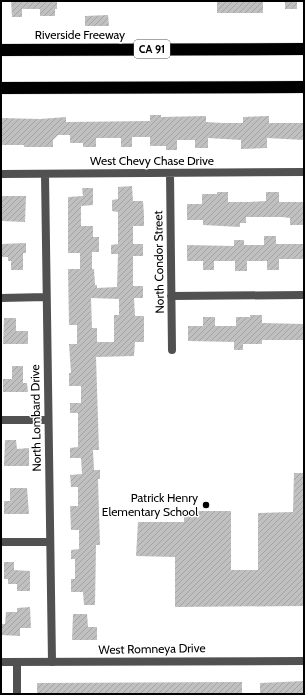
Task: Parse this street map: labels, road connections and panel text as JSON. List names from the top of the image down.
{
  "streets": {
    "highway": ["Riverside Freeway", "CA 91"],
    "street": [
      "West Chevy Chase Drive",
      "North Condor Street",
      "North Lombard Drive",
      "West Romneya Drive"
    ]
  },
  "crossings": [
    ["West Chevy Chase Drive", "North Condor Street"],
    ["West Chevy Chase Drive", "North Lombard Drive"],
    ["North Lombard Drive", "West Romneya Drive"]
  ],
  "places": ["Patrick Henry Elementary School"]
}
